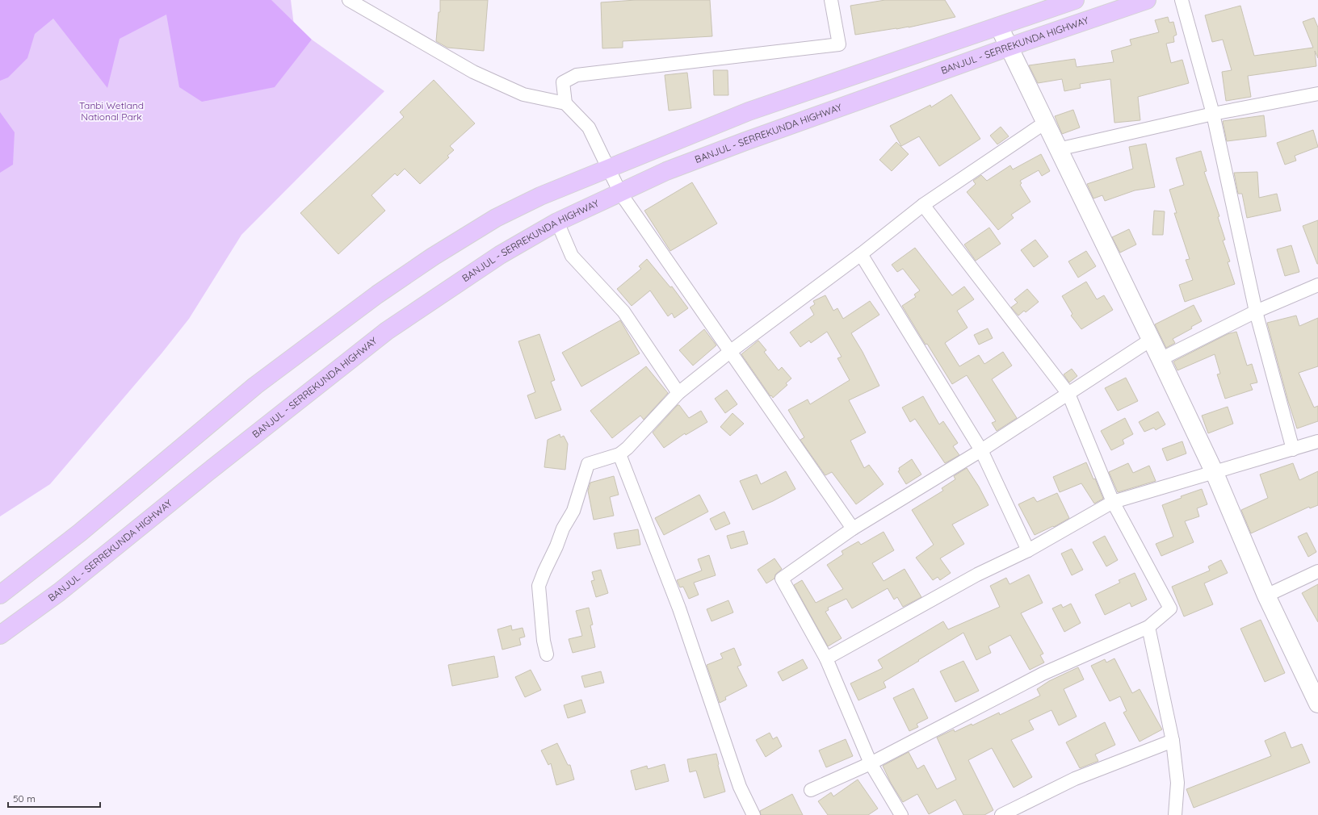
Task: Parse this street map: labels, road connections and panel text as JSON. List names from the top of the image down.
{
  "streets": {
    "highway": ["BANJUL - SERREKUNDA HIGHWAY"]
  },
  "parks": ["Tanbi Wetland National Park"],
  "scale_bar": "50 m"
}
